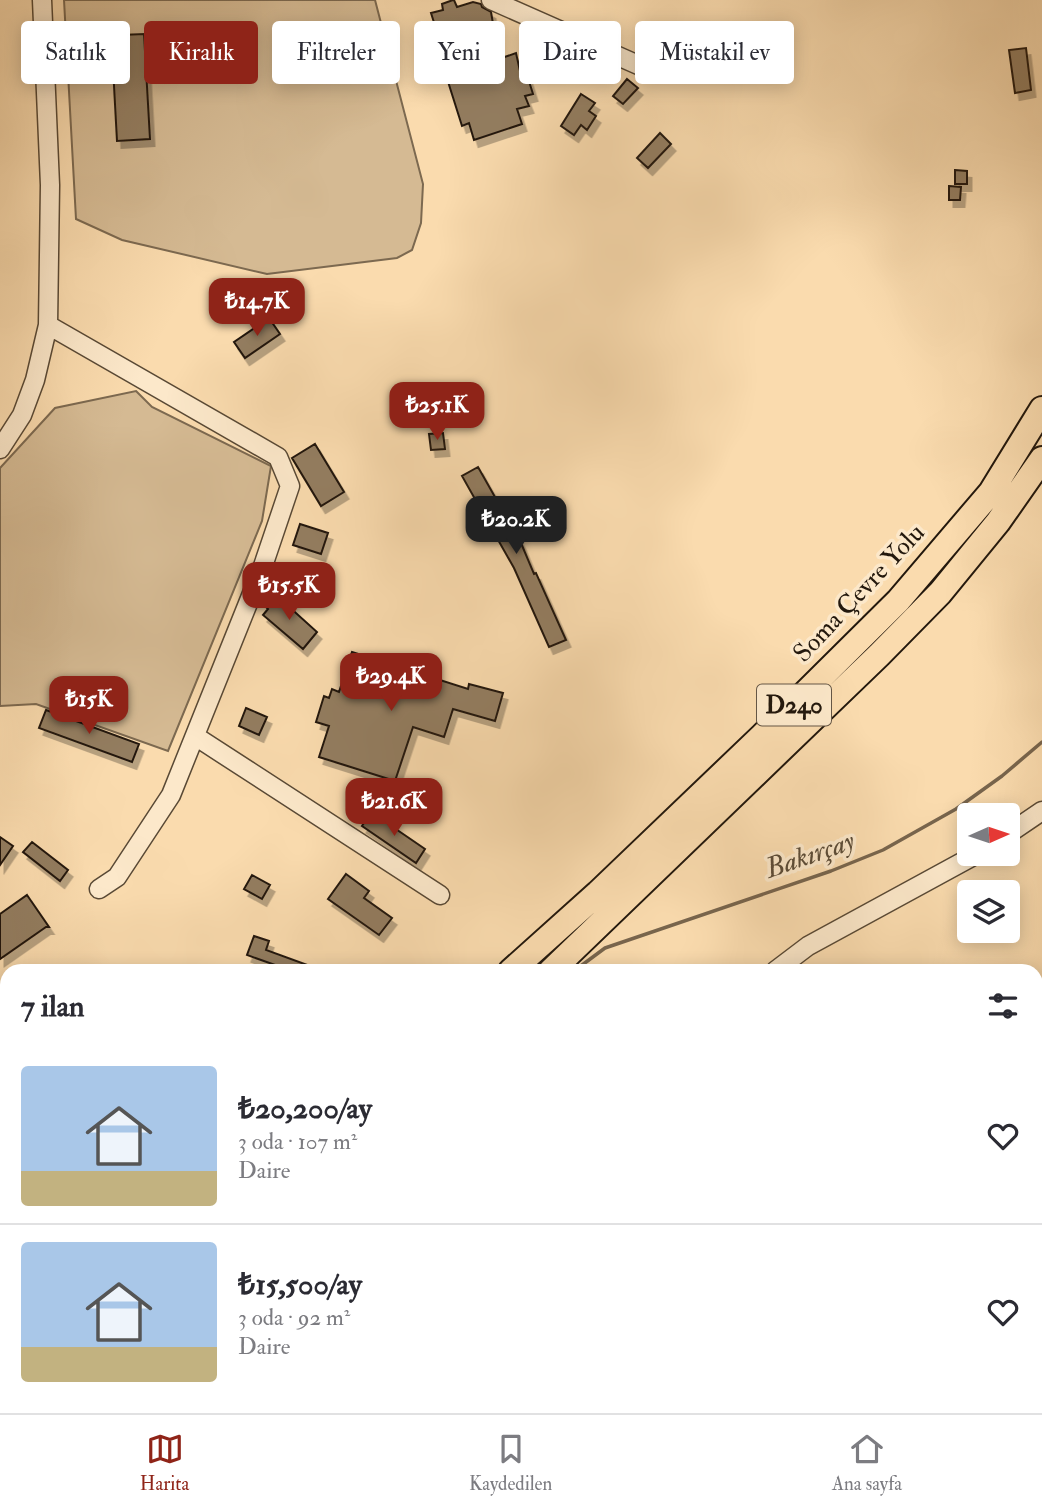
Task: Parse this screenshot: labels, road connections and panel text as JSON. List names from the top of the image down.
{
  "streets": {
    "highway": ["Soma Çevre Yolu", "D240"]
  },
  "water": ["Bakırçay"],
  "north": "right",
  "page": {
    "chip": [
      "Satılık",
      "Kiralık",
      "Filtreler",
      "Yeni",
      "Daire",
      "Müstakil ev"
    ],
    "price": [
      "₺14.7K",
      "₺25.1K",
      "₺20.2K",
      "₺15.5K",
      "₺29.4K",
      "₺15K",
      "₺21.6K"
    ],
    "heading": "7 ilan",
    "list": [
      {
        "name": "₺20,200/ay",
        "note": "3 oda · 107 m² · Daire"
      },
      {
        "name": "₺15,500/ay",
        "note": "3 oda · 92 m² · Daire"
      }
    ],
    "tabs": ["Harita", "Kaydedilen", "Ana sayfa"]
  }
}
